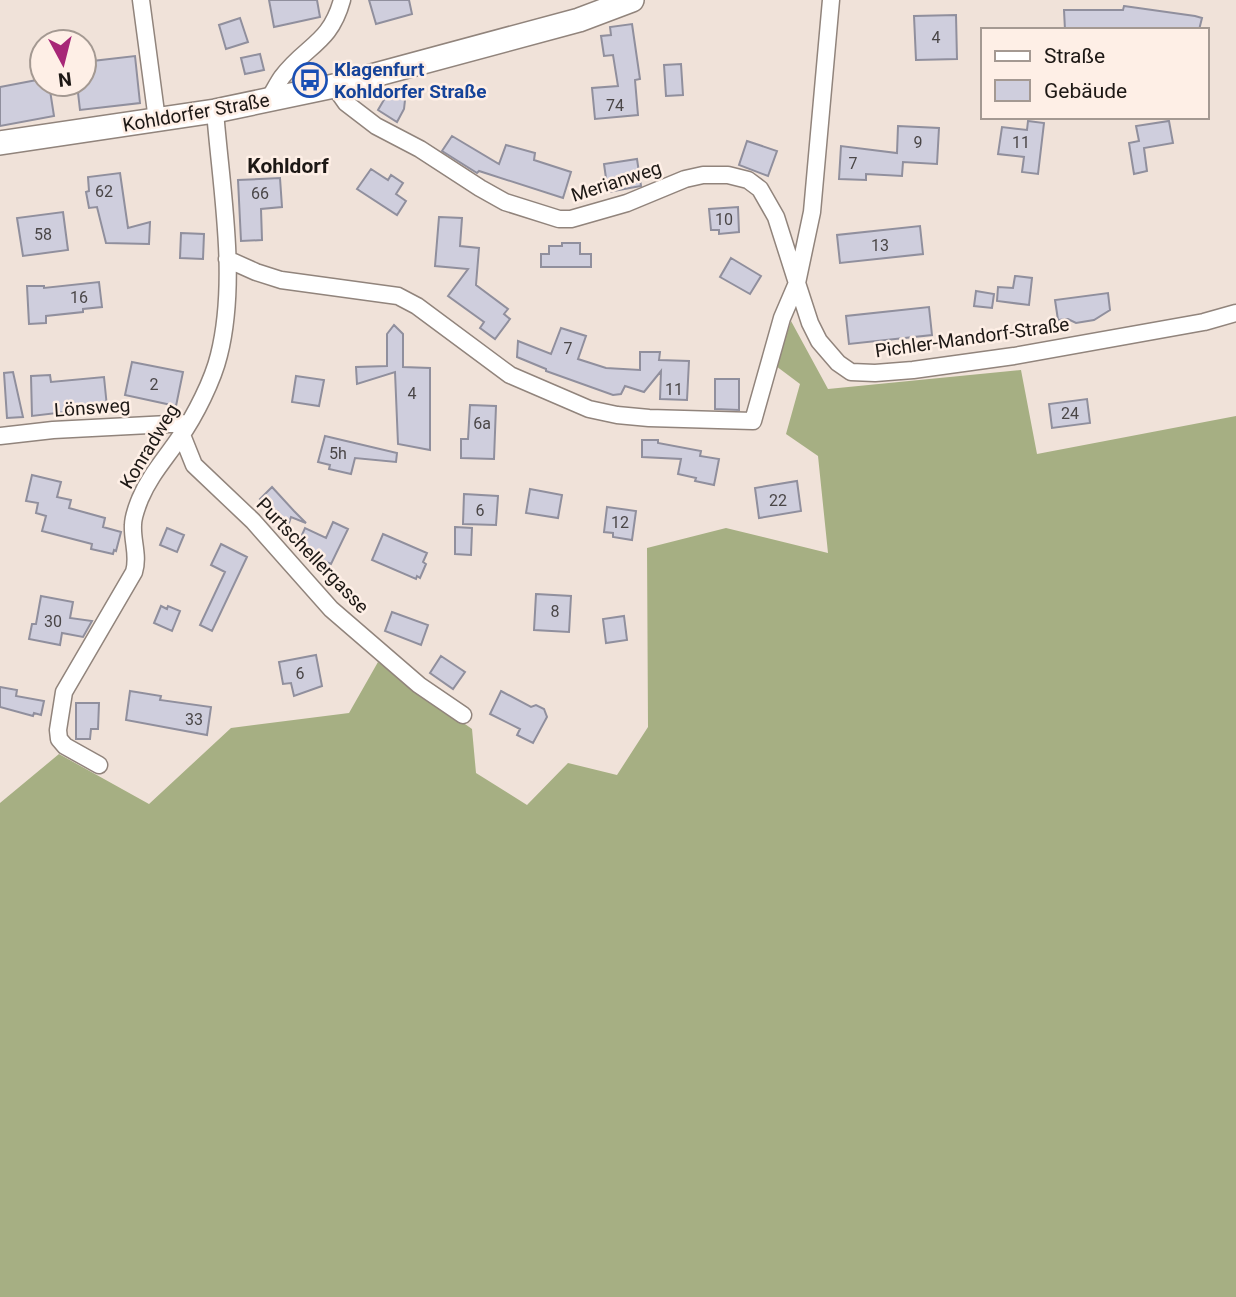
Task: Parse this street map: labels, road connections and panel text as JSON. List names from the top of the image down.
{
  "streets": {
    "street": [
      "Kohldorfer Straße",
      "Merianweg",
      "Pichler-Mandorf-Straße",
      "Lönsweg",
      "Konradweg",
      "Purtschellergasse"
    ]
  },
  "crossings": [
    ["Kohldorfer Straße", "Merianweg"],
    ["Kohldorfer Straße", "Konradweg"],
    ["Merianweg", "Pichler-Mandorf-Straße"],
    ["Lönsweg", "Konradweg"],
    ["Lönsweg", "Purtschellergasse"],
    ["Konradweg", "Purtschellergasse"]
  ],
  "districts": ["Kohldorf"],
  "places": {
    "bus stop": ["Klagenfurt Kohldorfer Straße"]
  },
  "house_numbers": [
    "4",
    "74",
    "9",
    "11",
    "7",
    "62",
    "66",
    "10",
    "58",
    "13",
    "16",
    "7",
    "2",
    "11",
    "4",
    "24",
    "6a",
    "5h",
    "22",
    "6",
    "12",
    "8",
    "30",
    "6",
    "33"
  ],
  "legend": ["Straße", "Gebäude"],
  "north": "bottom"
}
